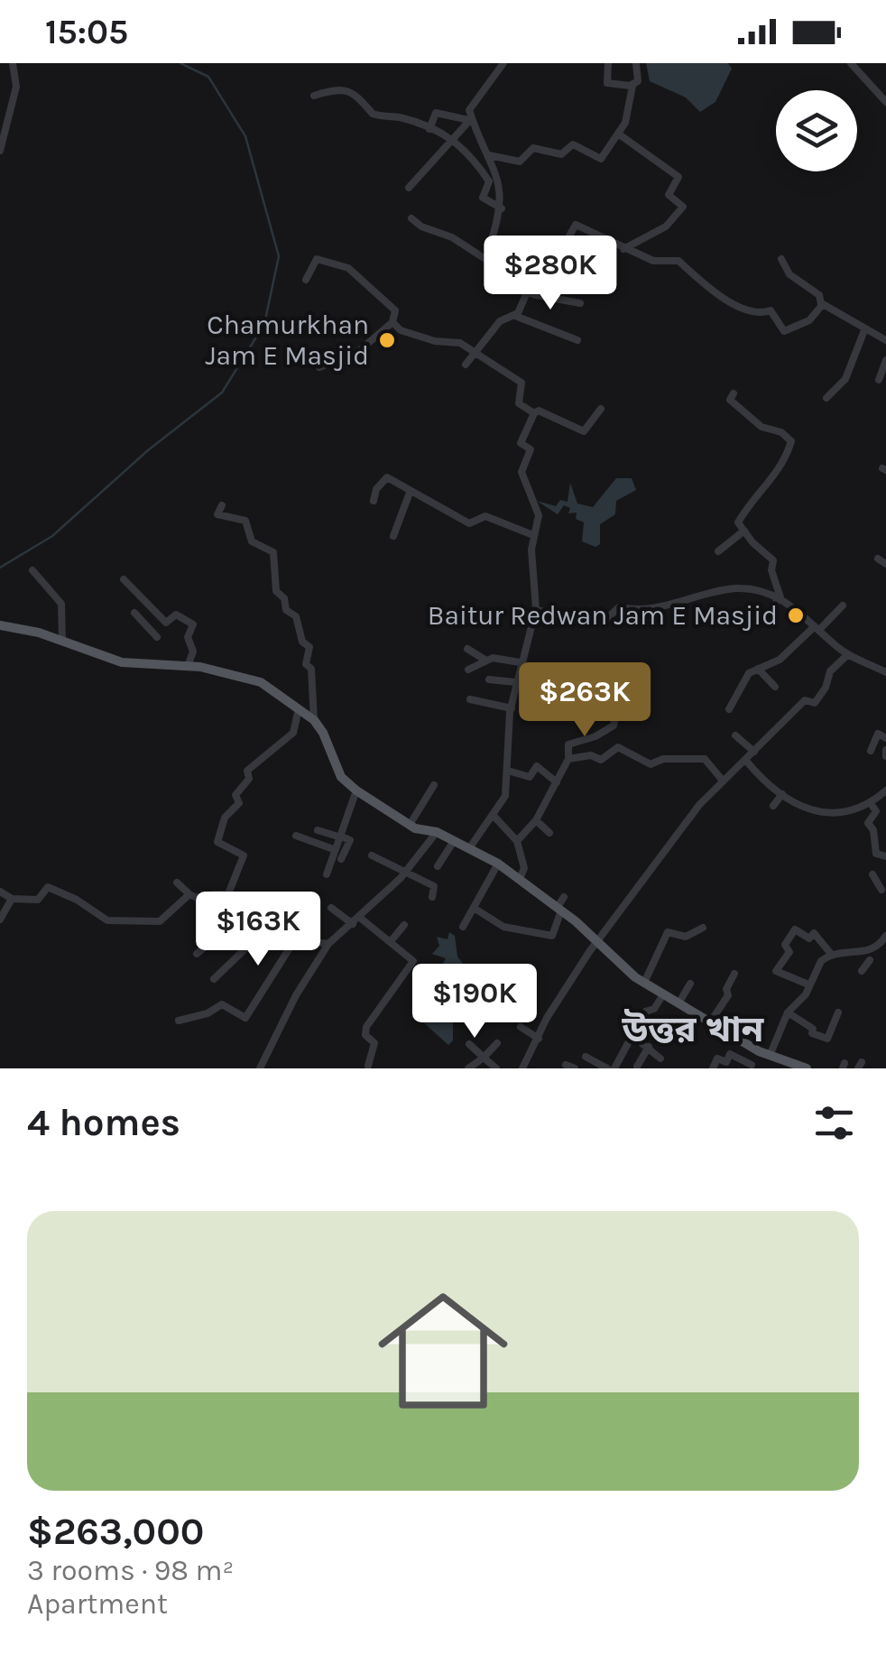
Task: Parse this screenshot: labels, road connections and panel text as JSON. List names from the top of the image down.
{
  "districts": ["উত্তর খান"],
  "places": ["Chamurkhan Jam E Masjid", "Baitur Redwan Jam E Masjid"],
  "page": {
    "status": "15:05",
    "price": [
      "$280K",
      "$263K",
      "$163K",
      "$190K"
    ],
    "heading": "4 homes",
    "list": [
      {
        "name": "$263,000",
        "note": "3 rooms · 98 m² · Apartment"
      }
    ]
  }
}
